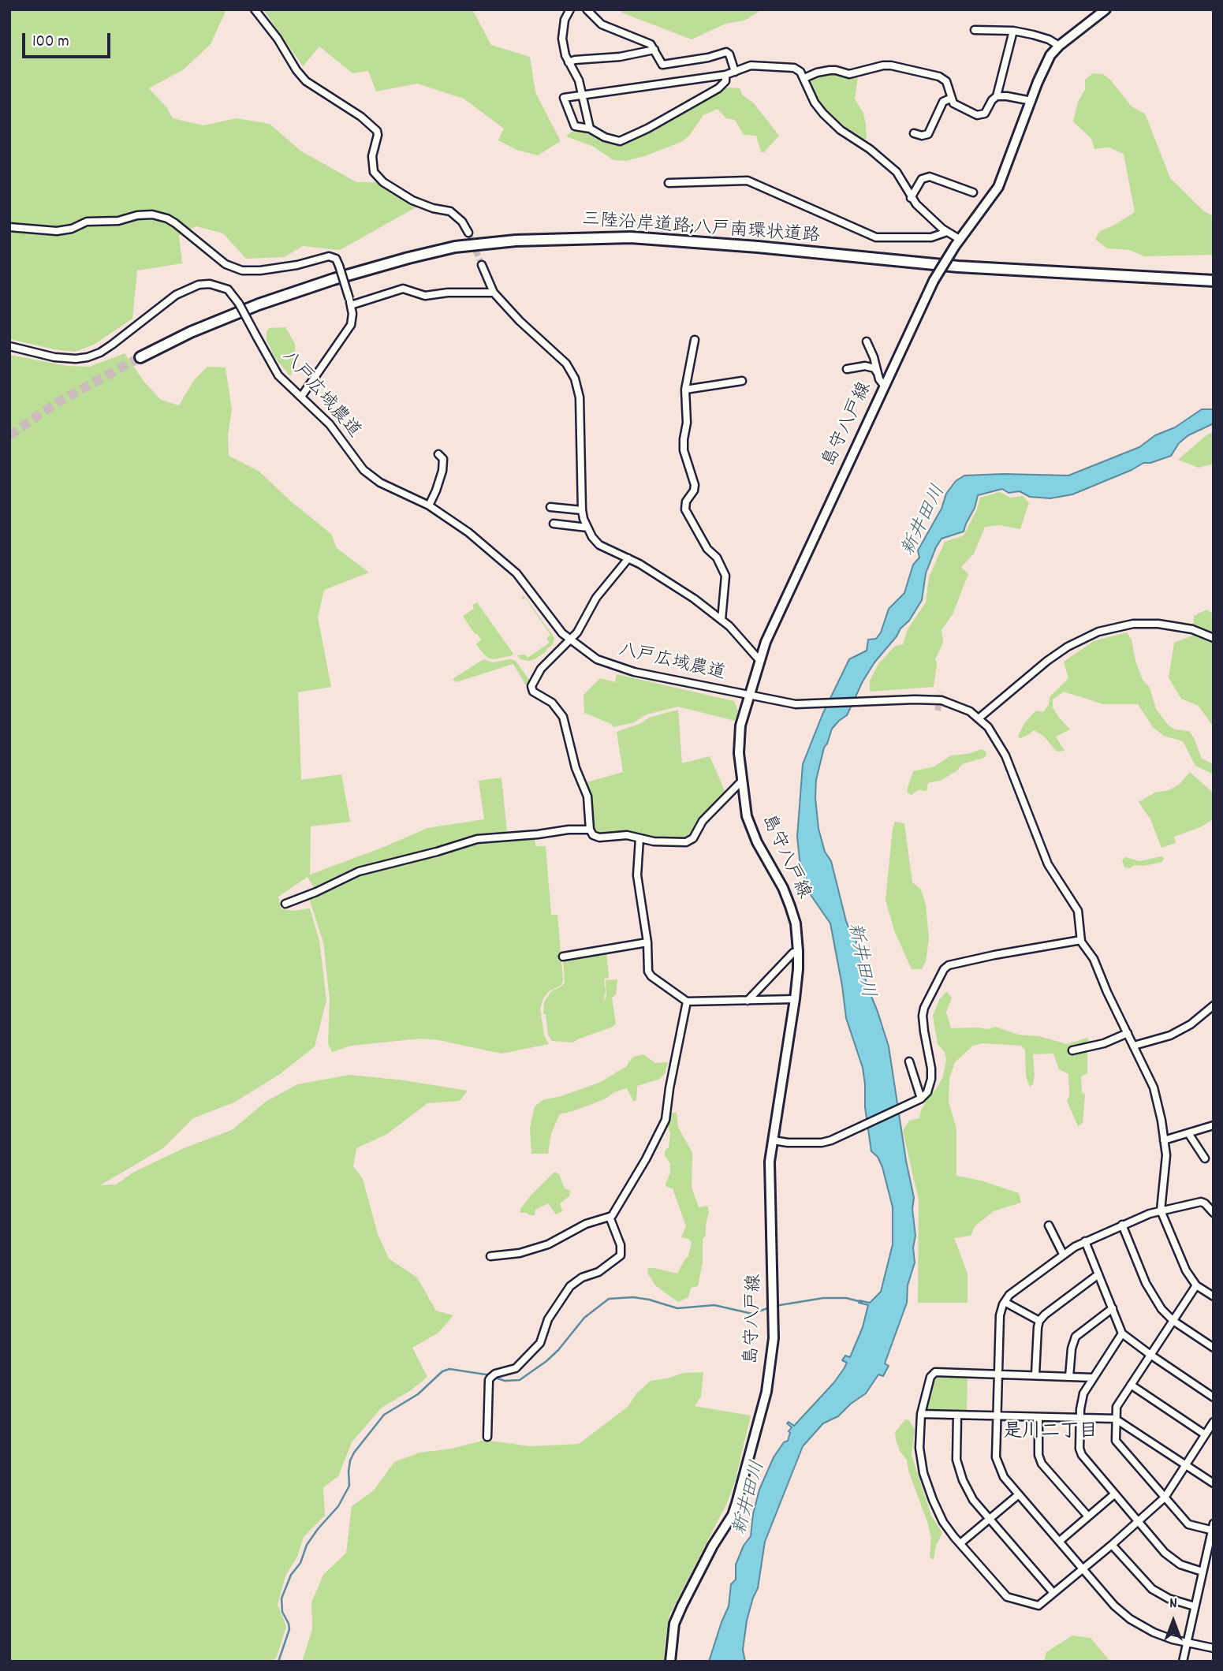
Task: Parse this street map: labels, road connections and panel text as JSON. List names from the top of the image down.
{
  "streets": {
    "highway": ["三陸沿岸道路;八戸南環状道路"],
    "main road": ["島守八戸線"],
    "street": ["八戸広域農道"]
  },
  "crossings": [
    ["八戸広域農道", "島守八戸線"]
  ],
  "districts": ["是川二丁目"],
  "water": ["新井田川"],
  "scale_bar": "100 m",
  "north": "top"
}
